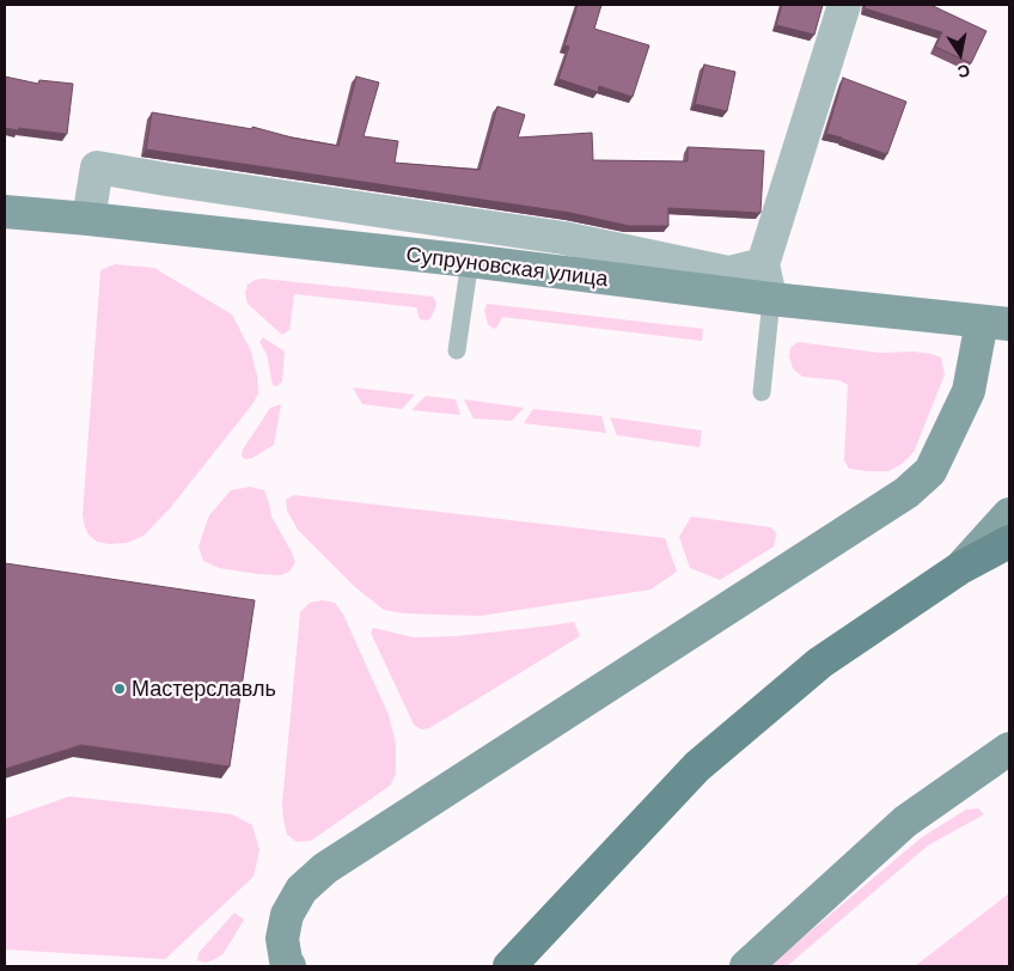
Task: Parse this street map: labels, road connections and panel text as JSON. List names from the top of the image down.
{
  "streets": {
    "street": ["Супруновская улица"]
  },
  "places": ["Мастерславль"],
  "north": "bottom"
}
